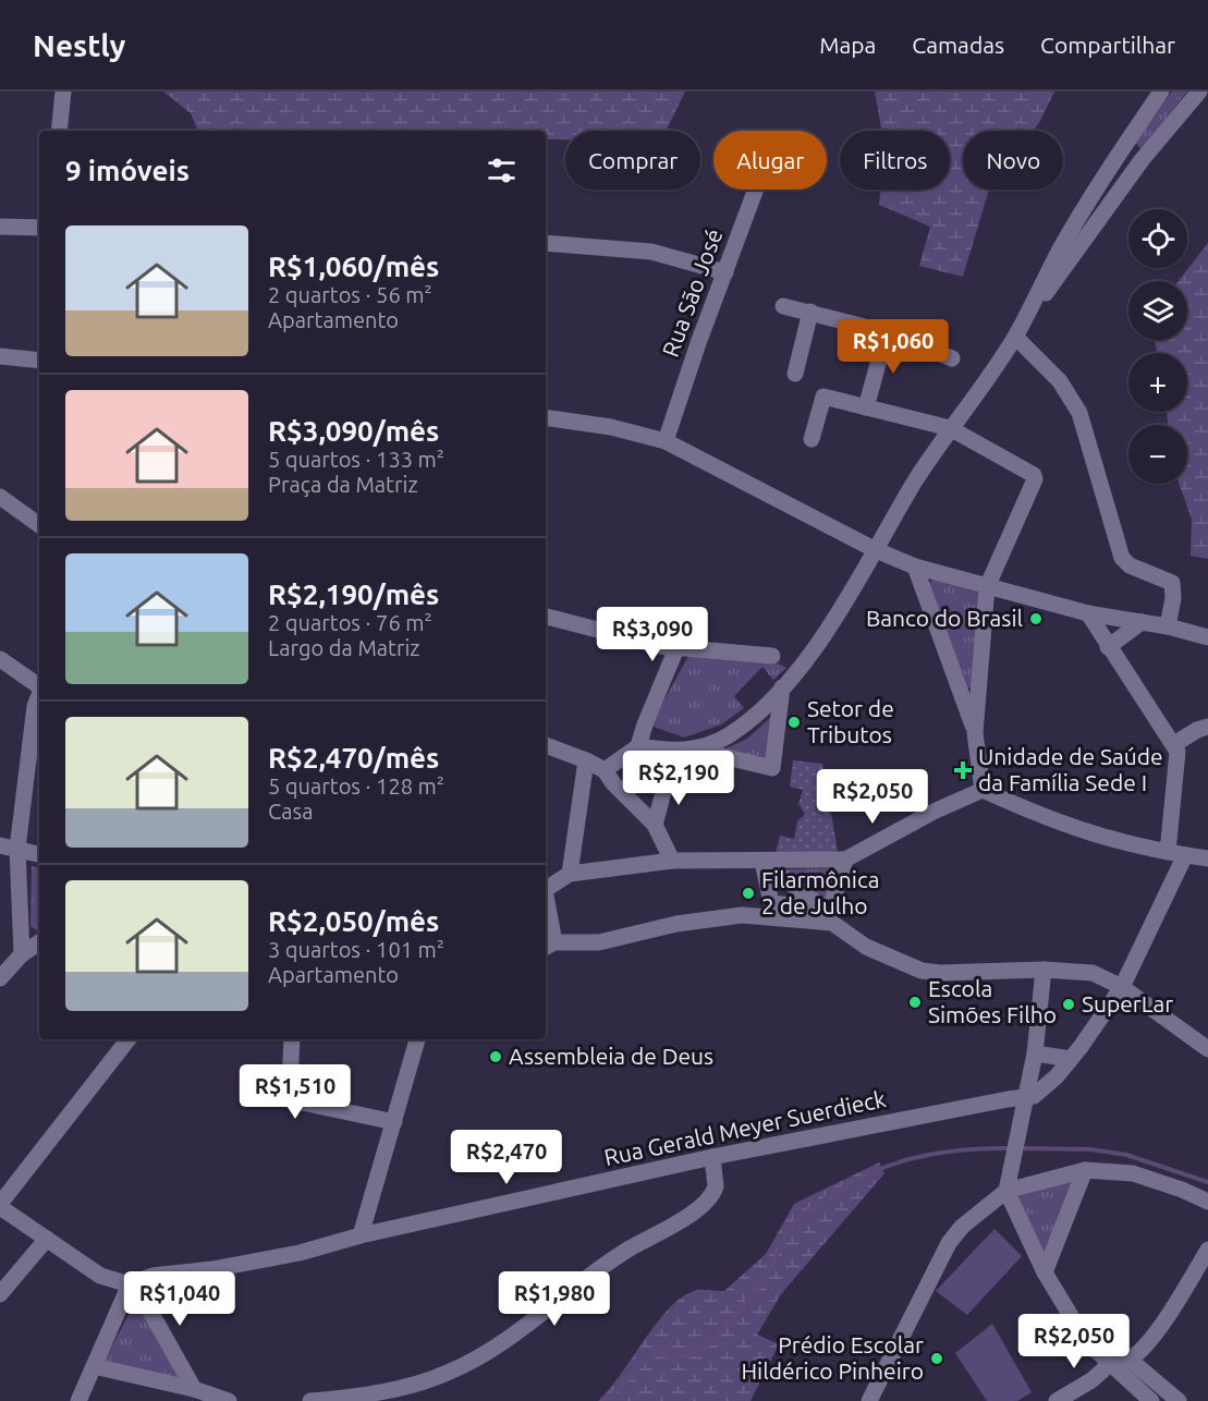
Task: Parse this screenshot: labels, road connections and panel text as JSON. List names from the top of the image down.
{
  "streets": {
    "street": ["Rua São José", "Rua Gerald Meyer Suerdieck"]
  },
  "places": {
    "other": [
      "Banco do Brasil",
      "Setor de Tributos",
      "Filarmônica 2 de Julho",
      "Escola Simões Filho",
      "SuperLar",
      "Assembleia de Deus",
      "Prédio Escolar Hildérico Pinheiro"
    ],
    "health": ["Unidade de Saúde da Família Sede I"]
  },
  "page": {
    "header": "Nestly",
    "nav": ["Mapa", "Camadas", "Compartilhar"],
    "chip": [
      "Comprar",
      "Alugar",
      "Filtros",
      "Novo"
    ],
    "heading": "9 imóveis",
    "map_buttons": ["+", "−"],
    "list": [
      {
        "name": "R$1,060/mês",
        "note": "2 quartos · 56 m² · Apartamento"
      },
      {
        "name": "R$3,090/mês",
        "note": "5 quartos · 133 m² · Praça da Matriz"
      },
      {
        "name": "R$2,190/mês",
        "note": "2 quartos · 76 m² · Largo da Matriz"
      },
      {
        "name": "R$2,470/mês",
        "note": "5 quartos · 128 m² · Casa"
      },
      {
        "name": "R$2,050/mês",
        "note": "3 quartos · 101 m² · Apartamento"
      }
    ],
    "price": [
      "R$1,060",
      "R$3,090",
      "R$2,190",
      "R$2,050",
      "R$1,510",
      "R$2,470",
      "R$1,040",
      "R$1,980",
      "R$2,050"
    ]
  }
}
